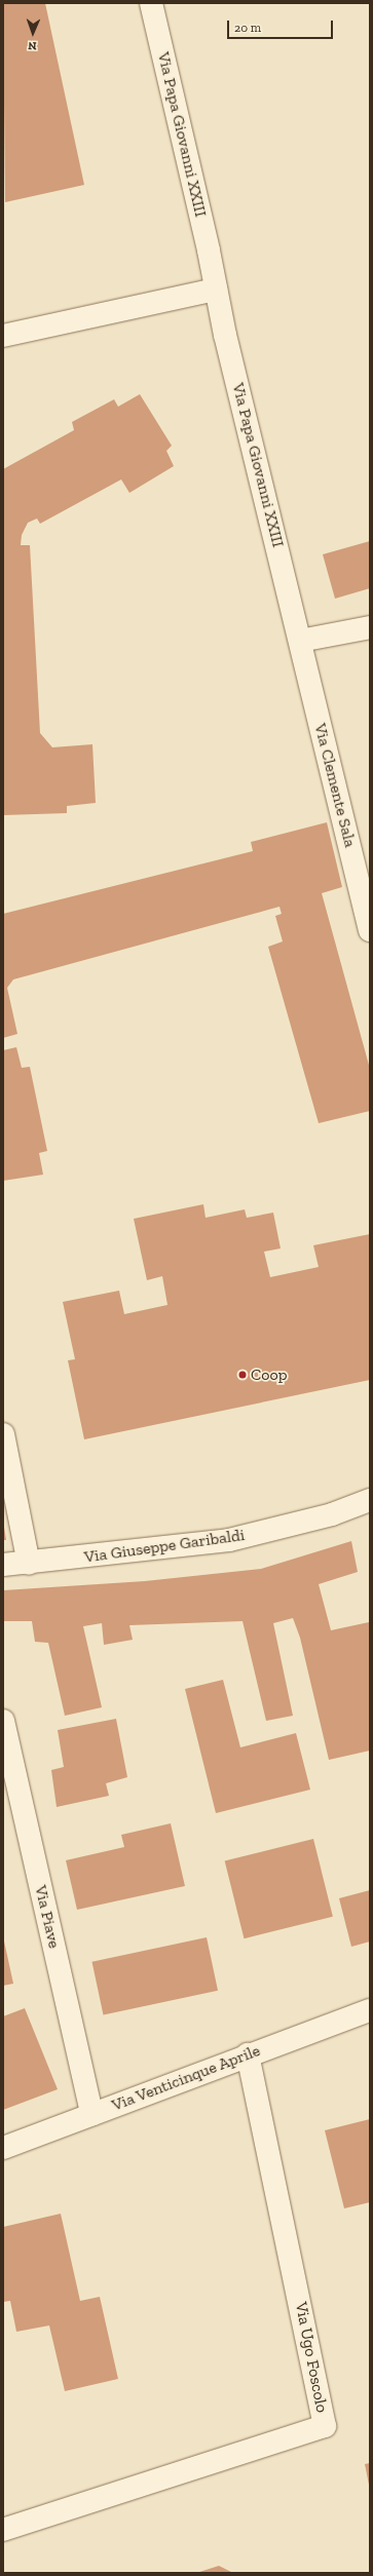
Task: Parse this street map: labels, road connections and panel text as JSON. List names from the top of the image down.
{
  "streets": {
    "street": [
      "Via Papa Giovanni XXIII",
      "Via Clemente Sala",
      "Via Giuseppe Garibaldi",
      "Via Piave",
      "Via Venticinque Aprile",
      "Via Ugo Foscolo"
    ]
  },
  "crossings": [
    ["Via Papa Giovanni XXIII", "Via Clemente Sala"],
    ["Via Piave", "Via Venticinque Aprile"],
    ["Via Venticinque Aprile", "Via Ugo Foscolo"]
  ],
  "places": ["Coop"],
  "scale_bar": "20 m",
  "north": "bottom"
}
